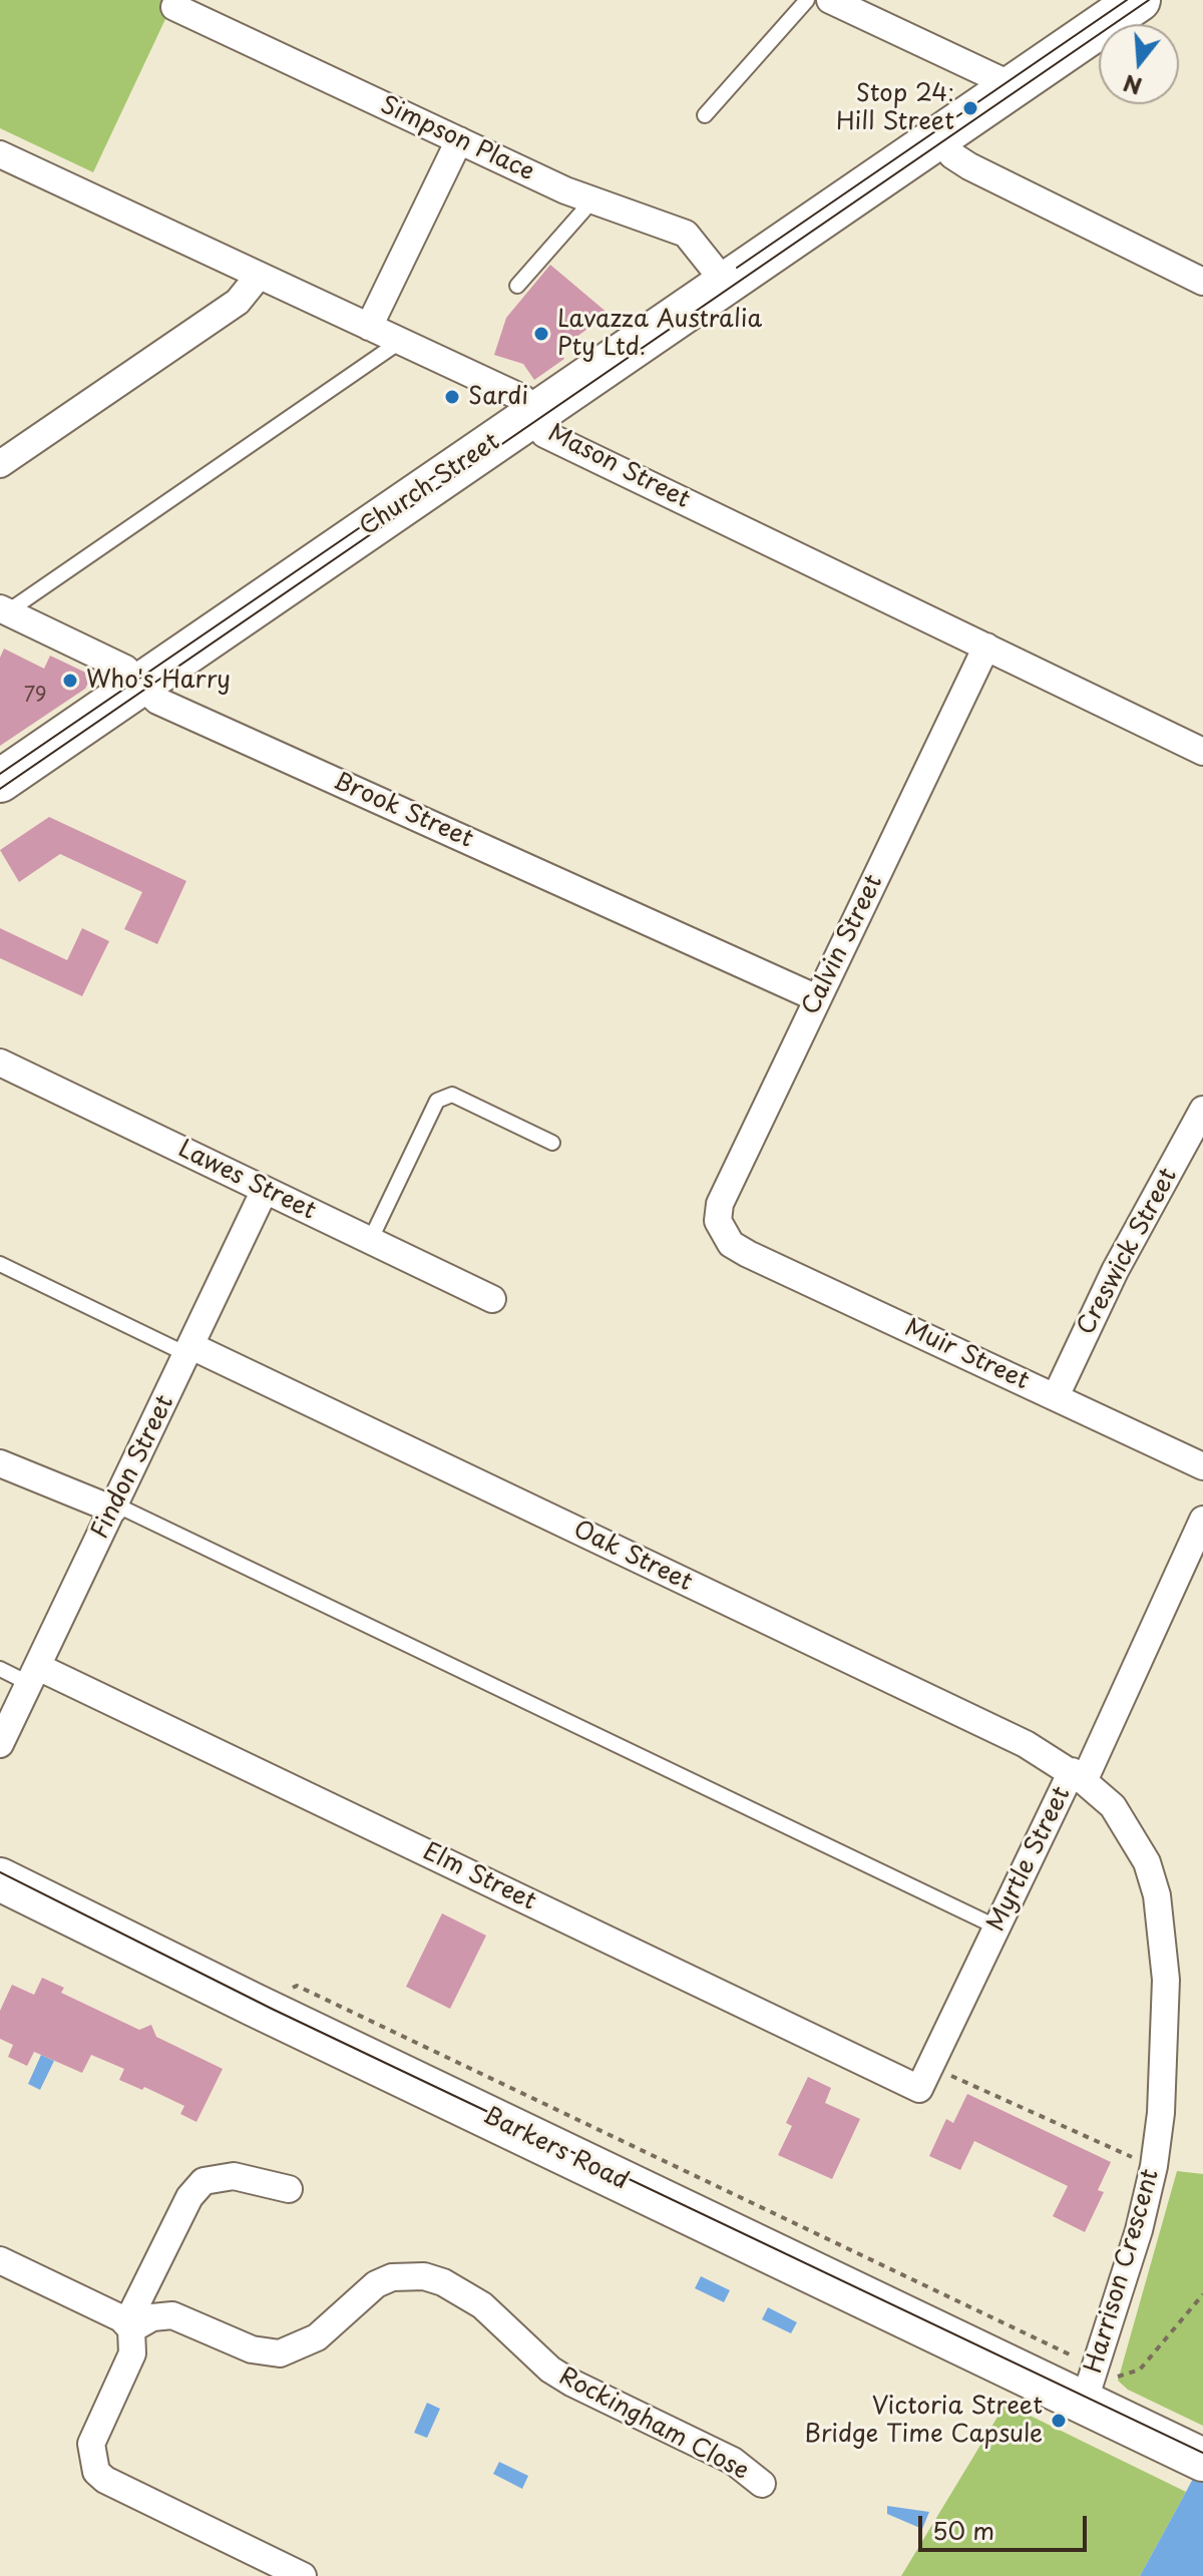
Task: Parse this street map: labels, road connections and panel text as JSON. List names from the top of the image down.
{
  "streets": {
    "main road": ["Church Street", "Barkers Road"],
    "street": [
      "Simpson Place",
      "Mason Street",
      "Brook Street",
      "Calvin Street",
      "Lawes Street",
      "Creswick Street",
      "Muir Street",
      "Findon Street",
      "Oak Street",
      "Myrtle Street",
      "Elm Street",
      "Harrison Crescent",
      "Rockingham Close"
    ]
  },
  "crossings": [
    ["Simpson Place", "Church Street"],
    ["Mason Street", "Church Street"],
    ["Mason Street", "Calvin Street"],
    ["Church Street", "Brook Street"],
    ["Brook Street", "Calvin Street"],
    ["Calvin Street", "Muir Street"],
    ["Lawes Street", "Findon Street"],
    ["Creswick Street", "Muir Street"],
    ["Findon Street", "Oak Street"],
    ["Findon Street", "Elm Street"],
    ["Oak Street", "Myrtle Street"],
    ["Oak Street", "Harrison Crescent"],
    ["Myrtle Street", "Elm Street"],
    ["Myrtle Street", "Harrison Crescent"],
    ["Barkers Road", "Harrison Crescent"]
  ],
  "places": [
    "Stop 24: Hill Street",
    "Lavazza Australia Pty Ltd.",
    "Sardi",
    "Who's Harry",
    "Victoria Street Bridge Time Capsule"
  ],
  "house_numbers": ["79"],
  "scale_bar": "50 m",
  "north": "bottom"
}
